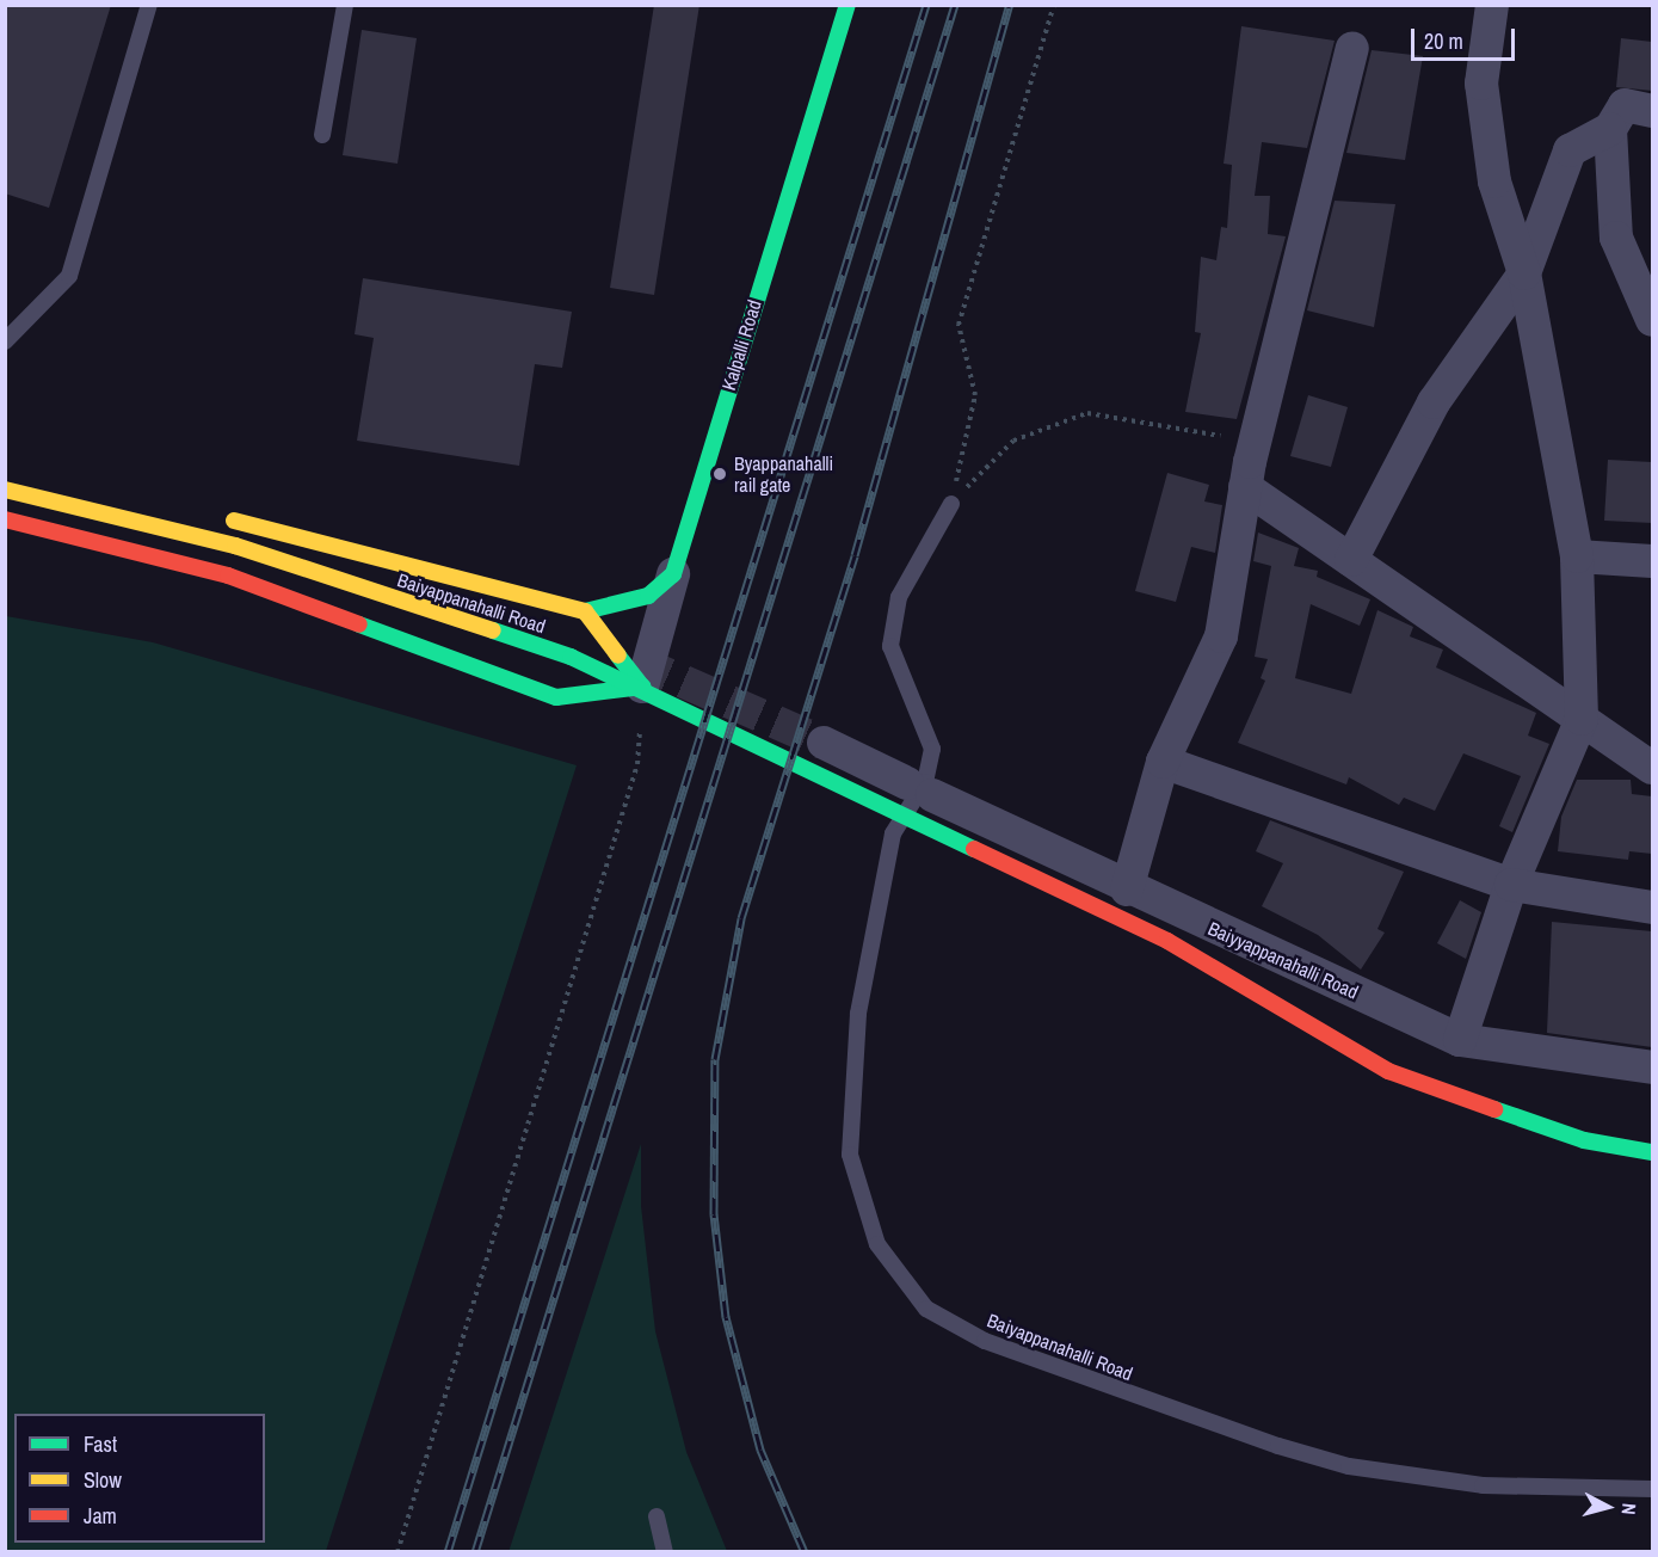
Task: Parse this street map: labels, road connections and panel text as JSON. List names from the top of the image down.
{
  "streets": {
    "street": ["Kalpalli Road", "Baiyappanahalli Road", "Baiyyappanahalli Road"]
  },
  "crossings": [
    ["Baiyappanahalli Road", "Baiyyappanahalli Road"]
  ],
  "places": ["Byappanahalli rail gate"],
  "legend": ["Fast", "Slow", "Jam"],
  "scale_bar": "20 m",
  "north": "right"
}
